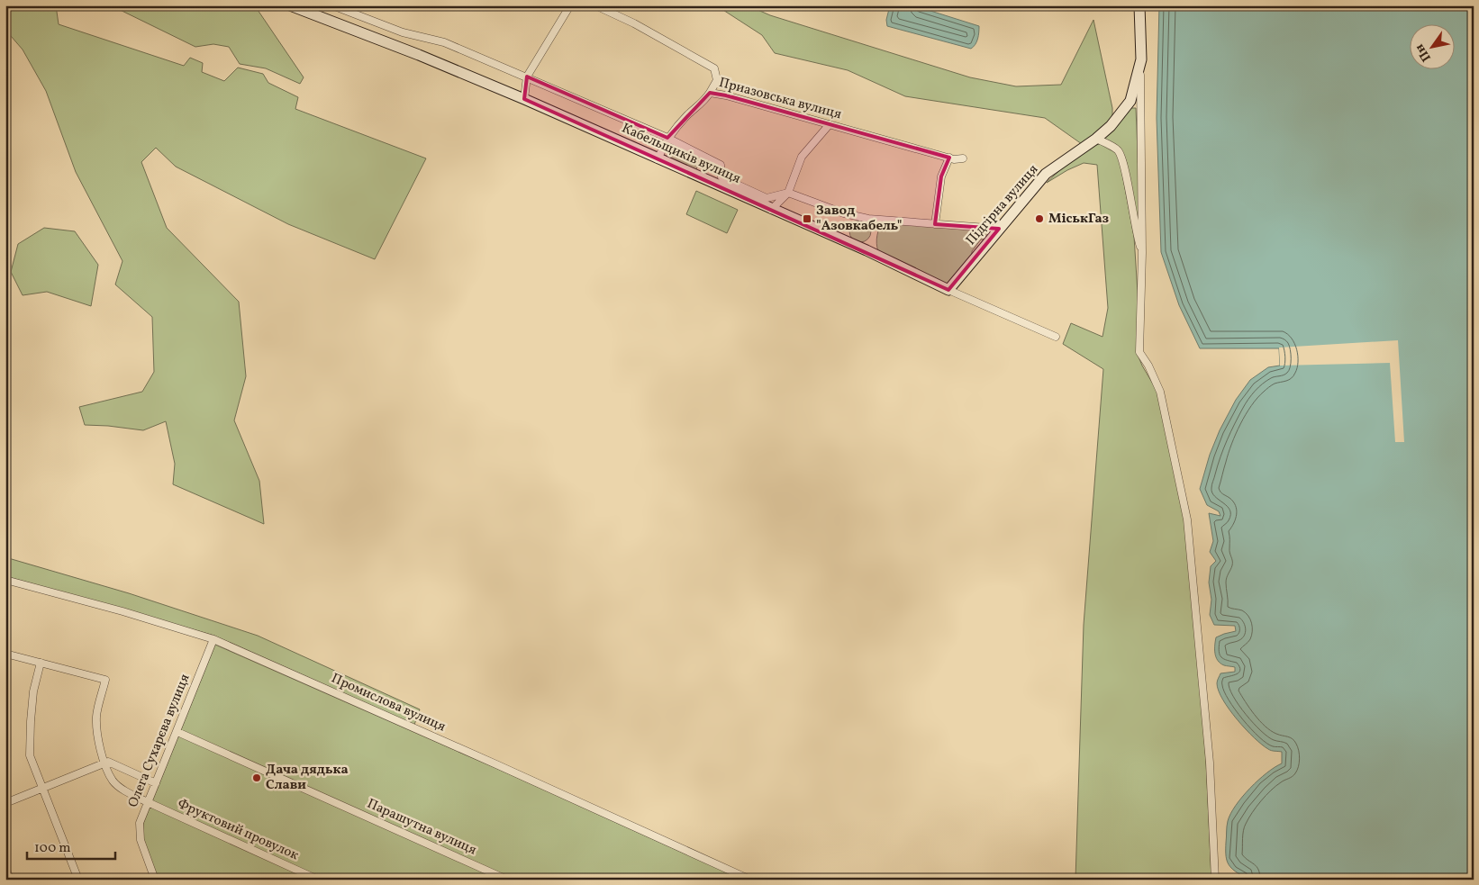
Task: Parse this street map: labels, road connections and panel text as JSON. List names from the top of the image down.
{
  "streets": {
    "street": [
      "Приазовська вулиця",
      "Кабельщиків вулиця",
      "Підгірна вулиця",
      "Промислова вулиця",
      "Олега Сухарєва вулиця",
      "Парашутна вулиця",
      "Фруктовий провулок"
    ]
  },
  "crossings": [
    ["Кабельщиків вулиця", "Підгірна вулиця"],
    ["Промислова вулиця", "Олега Сухарєва вулиця"],
    ["Олега Сухарєва вулиця", "Парашутна вулиця"],
    ["Олега Сухарєва вулиця", "Фруктовий провулок"]
  ],
  "places": {
    "transit": ["Завод \"Азовкабель\""],
    "other": ["МіськГаз", "Дача дядька Слави"]
  },
  "scale_bar": "100 m",
  "north": "bottom left"
}
